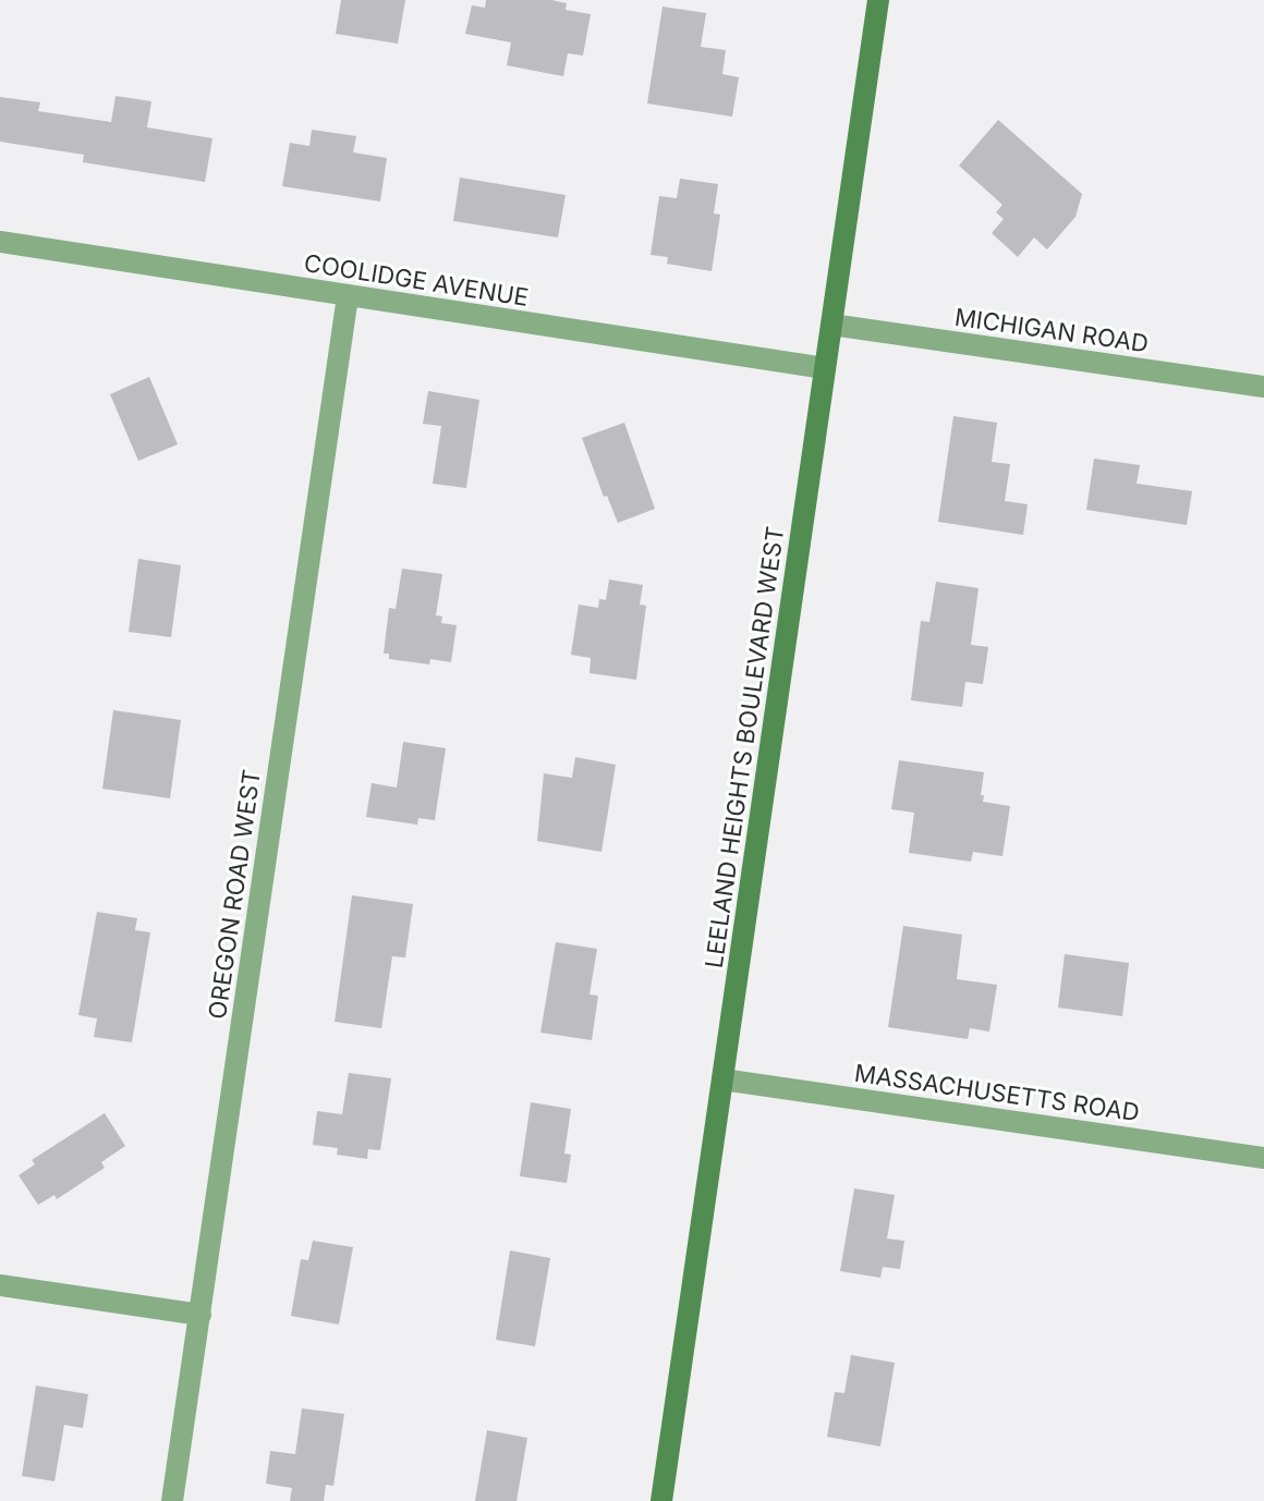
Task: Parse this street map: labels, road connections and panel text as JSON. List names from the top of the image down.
{
  "streets": {
    "main road": ["LEELAND HEIGHTS BOULEVARD WEST"],
    "street": [
      "COOLIDGE AVENUE",
      "MICHIGAN ROAD",
      "OREGON ROAD WEST",
      "MASSACHUSETTS ROAD"
    ]
  },
  "crossings": [
    ["COOLIDGE AVENUE", "LEELAND HEIGHTS BOULEVARD WEST"],
    ["COOLIDGE AVENUE", "OREGON ROAD WEST"],
    ["MICHIGAN ROAD", "LEELAND HEIGHTS BOULEVARD WEST"],
    ["LEELAND HEIGHTS BOULEVARD WEST", "MASSACHUSETTS ROAD"]
  ]
}
